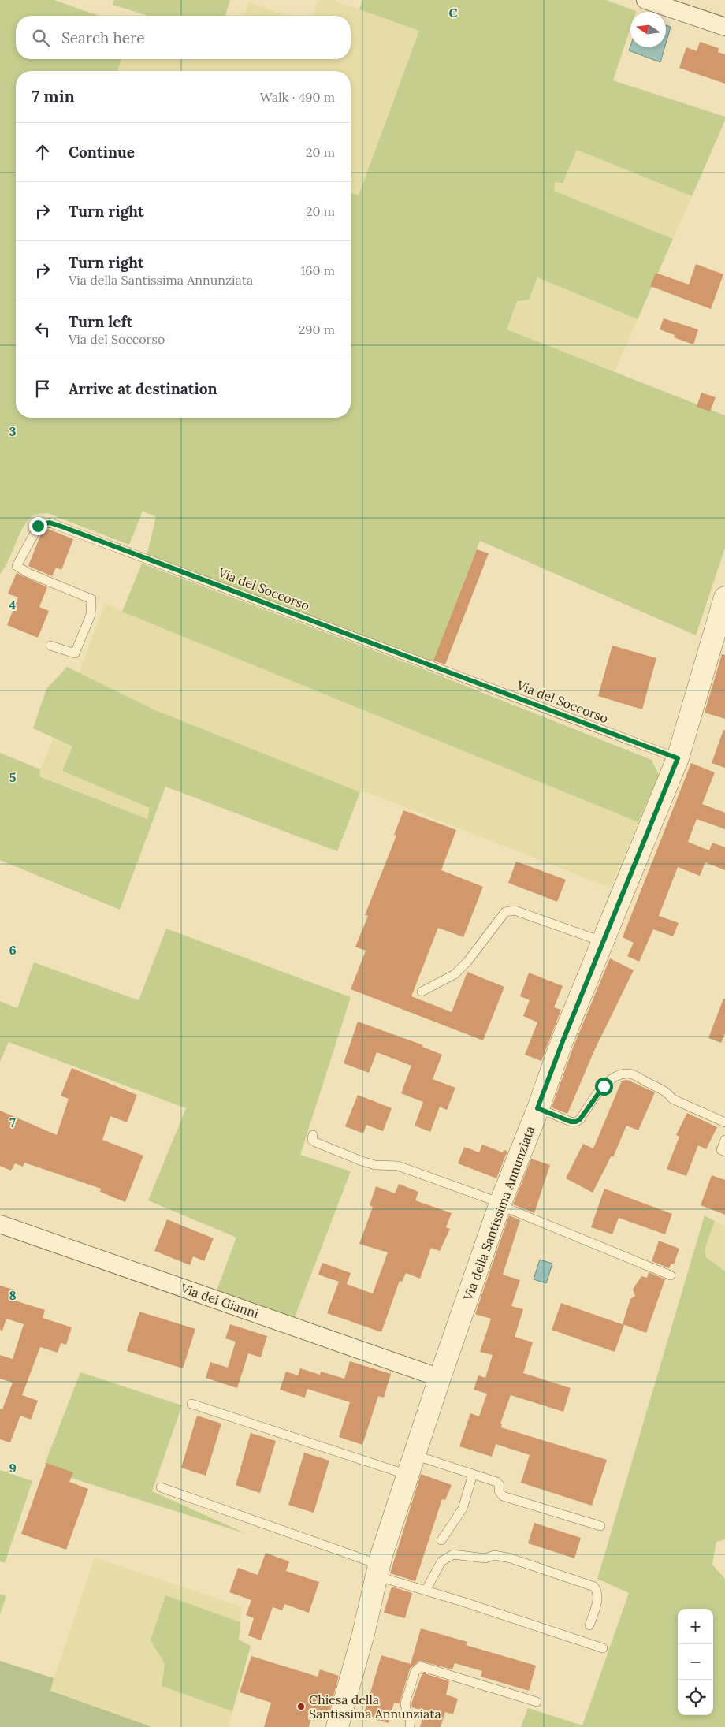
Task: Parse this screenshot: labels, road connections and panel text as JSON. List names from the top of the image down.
{
  "streets": {
    "street": ["Via della Santissima Annunziata", "Via dei Gianni"],
    "lane": ["Via del Soccorso"]
  },
  "crossings": [
    ["Via del Soccorso", "Via della Santissima Annunziata"],
    ["Via della Santissima Annunziata", "Via dei Gianni"]
  ],
  "places": ["Chiesa della Santissima Annunziata"],
  "north": "left",
  "page": {
    "search": "Search here",
    "heading": ["7 min", "Walk · 490 m"],
    "list": [
      ["Continue", "20 m"],
      ["Turn right", "20 m"],
      ["Turn right", "Via della Santissima Annunziata", "160 m"],
      ["Turn left", "Via del Soccorso", "290 m"],
      "Arrive at destination"
    ],
    "map_buttons": ["+", "−"]
  },
  "grid": {
    "columns": ["C"],
    "rows": [
      "3",
      "4",
      "5",
      "6",
      "7",
      "8",
      "9"
    ]
  }
}
